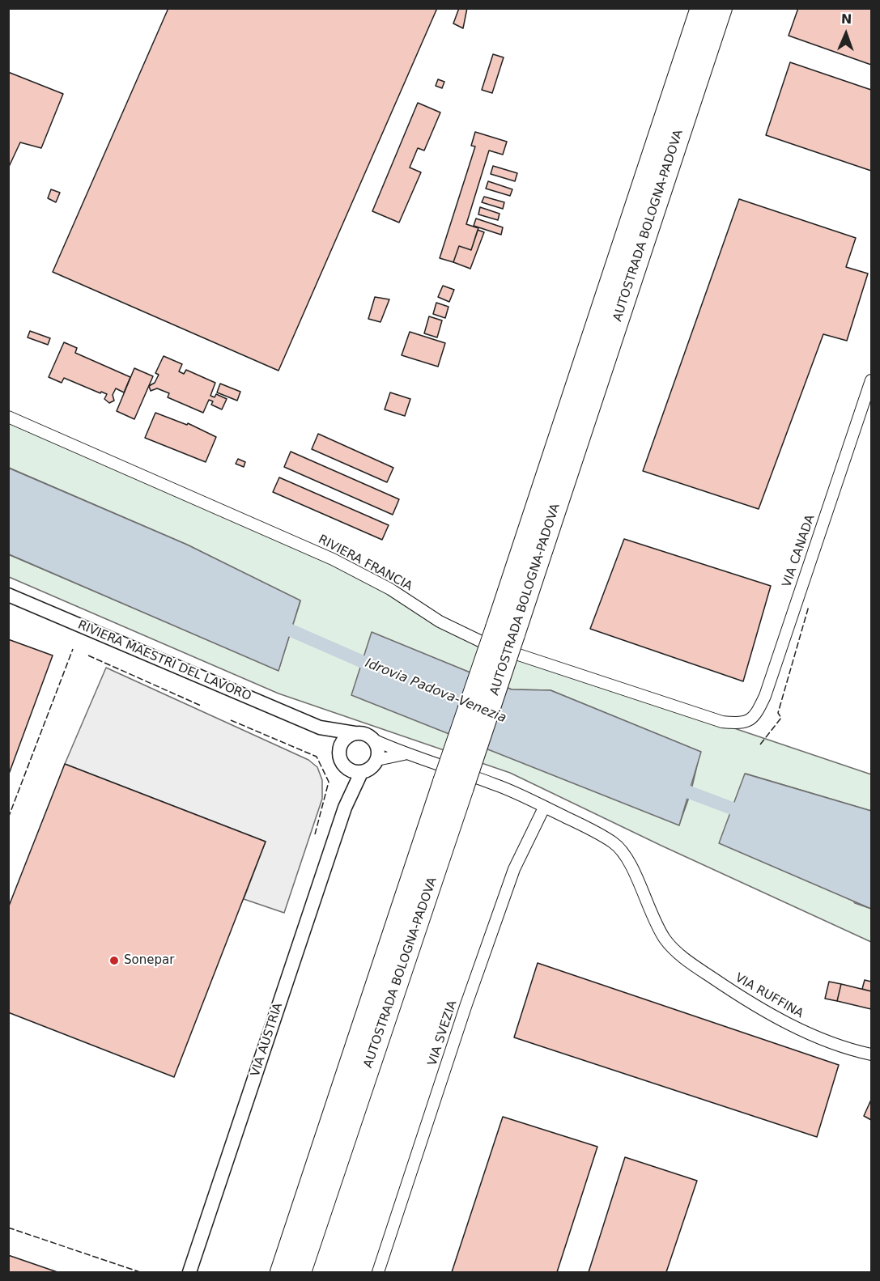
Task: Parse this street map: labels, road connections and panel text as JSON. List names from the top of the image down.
{
  "streets": {
    "highway": ["AUTOSTRADA BOLOGNA-PADOVA"],
    "street": [
      "VIA CANADA",
      "RIVIERA FRANCIA",
      "RIVIERA MAESTRI DEL LAVORO",
      "VIA RUFFINA",
      "VIA SVEZIA",
      "VIA AUSTRIA"
    ]
  },
  "crossings": [
    ["VIA CANADA", "RIVIERA FRANCIA"],
    ["RIVIERA MAESTRI DEL LAVORO", "VIA RUFFINA"],
    ["RIVIERA MAESTRI DEL LAVORO", "VIA SVEZIA"],
    ["RIVIERA MAESTRI DEL LAVORO", "VIA AUSTRIA"]
  ],
  "water": ["Idrovia Padova-Venezia"],
  "places": ["Sonepar"],
  "north": "top"
}
